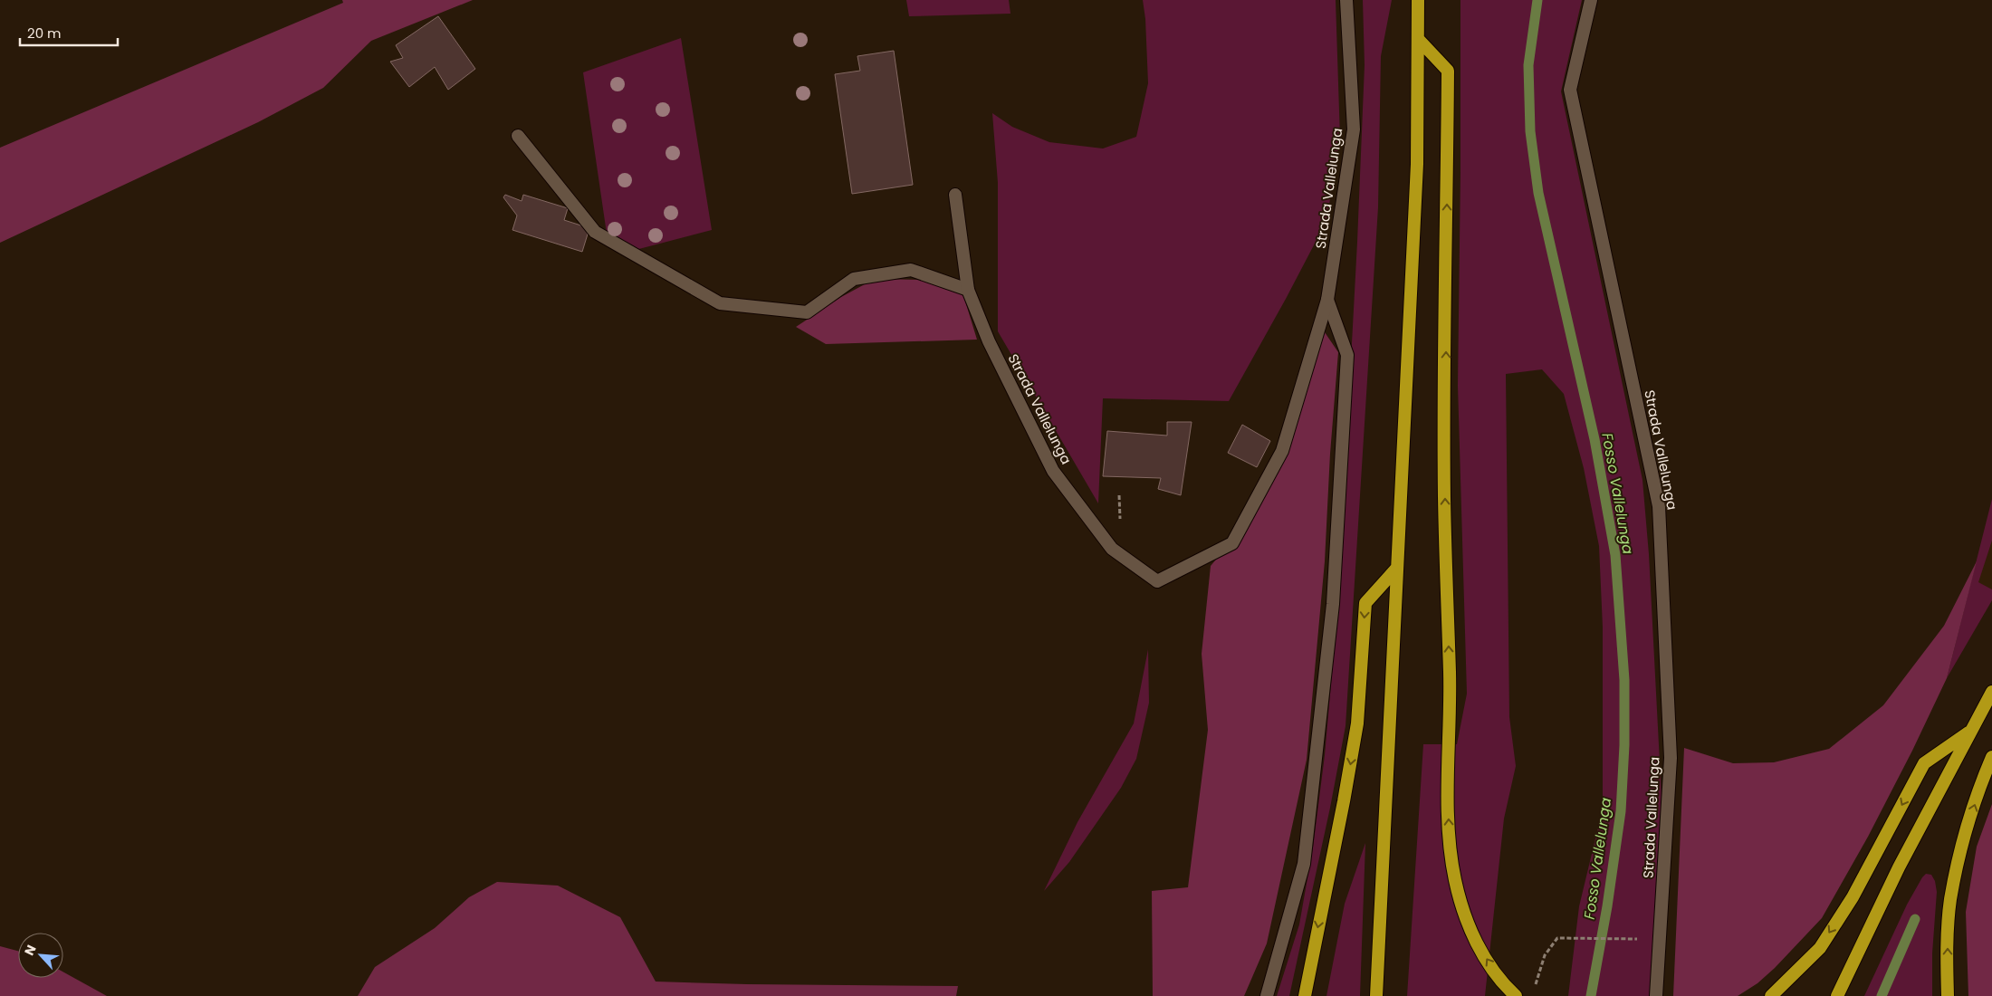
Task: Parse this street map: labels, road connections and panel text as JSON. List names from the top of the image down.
{
  "streets": {
    "street": ["Strada Vallelunga"]
  },
  "water": ["Fosso Vallelunga"],
  "scale_bar": "20 m",
  "north": "top left"
}
